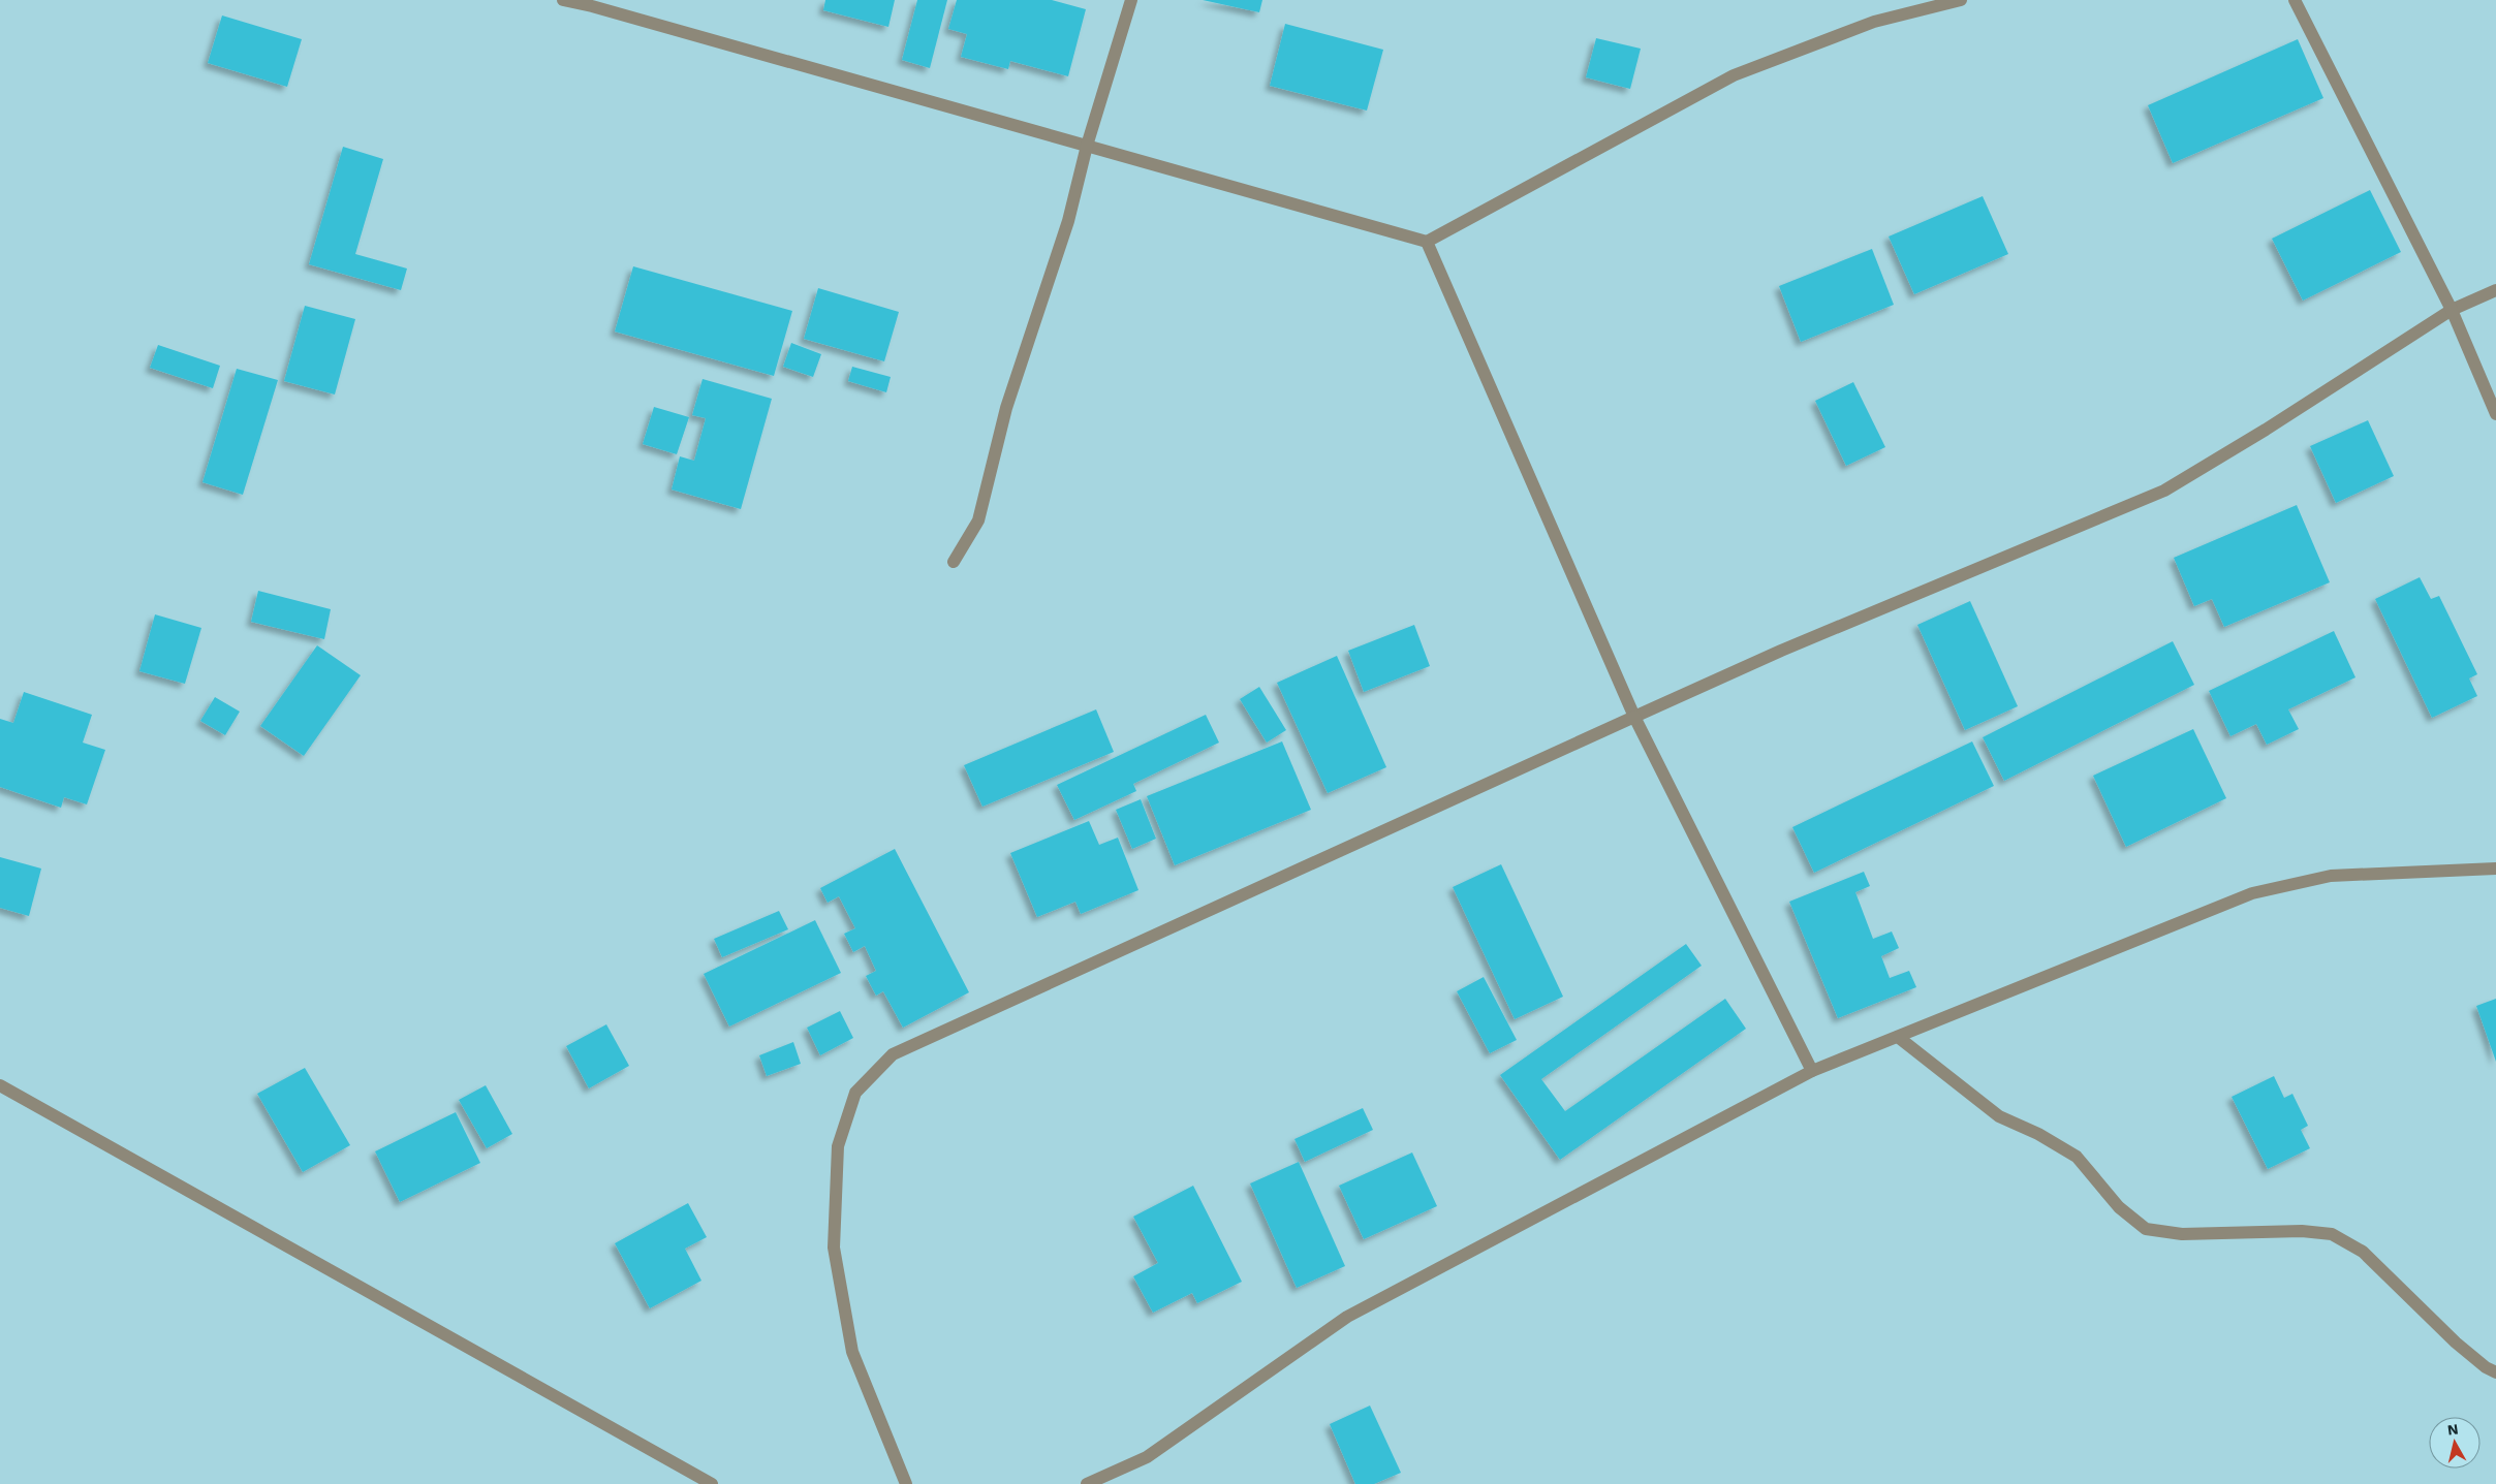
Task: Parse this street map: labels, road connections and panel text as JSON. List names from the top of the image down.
{
  "north": "top"
}
